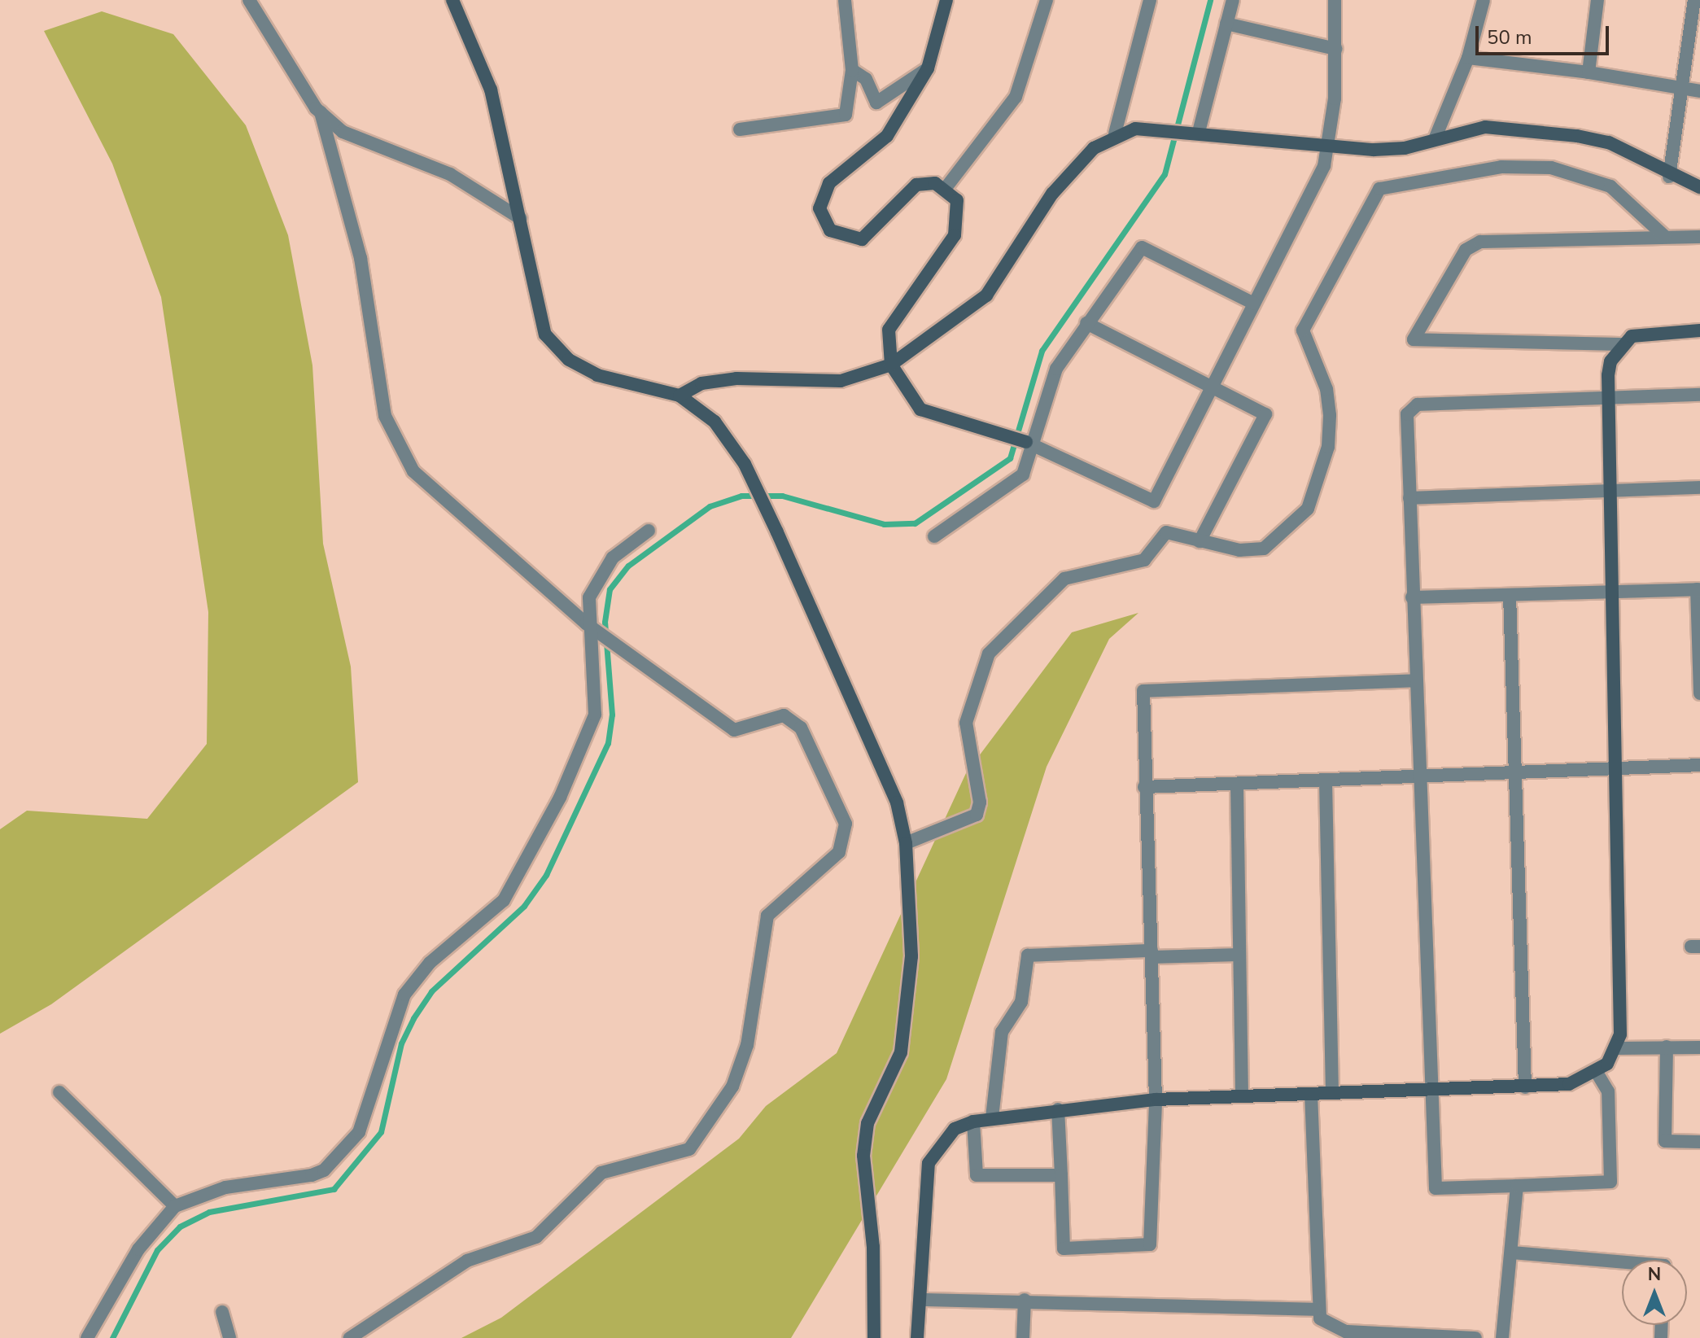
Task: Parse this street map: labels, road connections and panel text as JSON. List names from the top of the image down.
{
  "scale_bar": "50 m",
  "north": "top"
}
